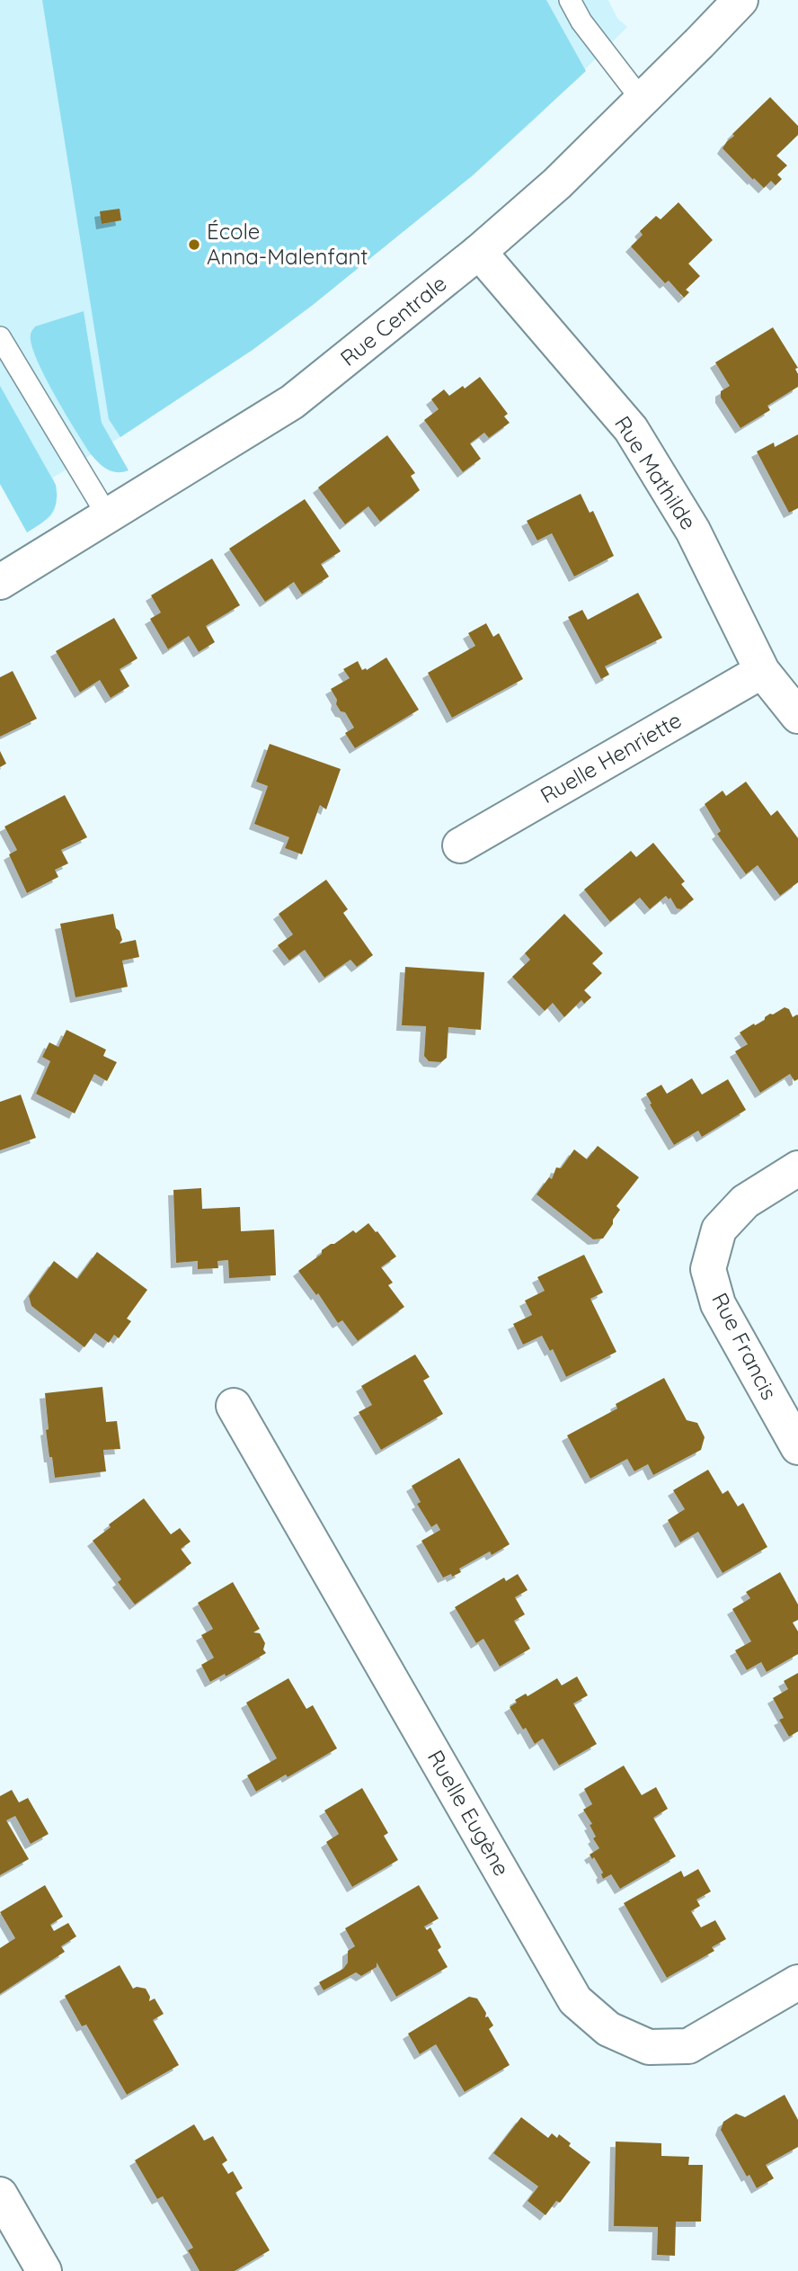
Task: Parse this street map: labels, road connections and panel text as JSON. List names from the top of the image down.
{
  "streets": {
    "street": [
      "Rue Centrale",
      "Rue Mathilde",
      "Ruelle Henriette",
      "Rue Francis",
      "Ruelle Eugène"
    ]
  },
  "crossings": [
    ["Rue Centrale", "Rue Mathilde"],
    ["Rue Mathilde", "Ruelle Henriette"]
  ],
  "places": ["École Anna-Malenfant"]
}
